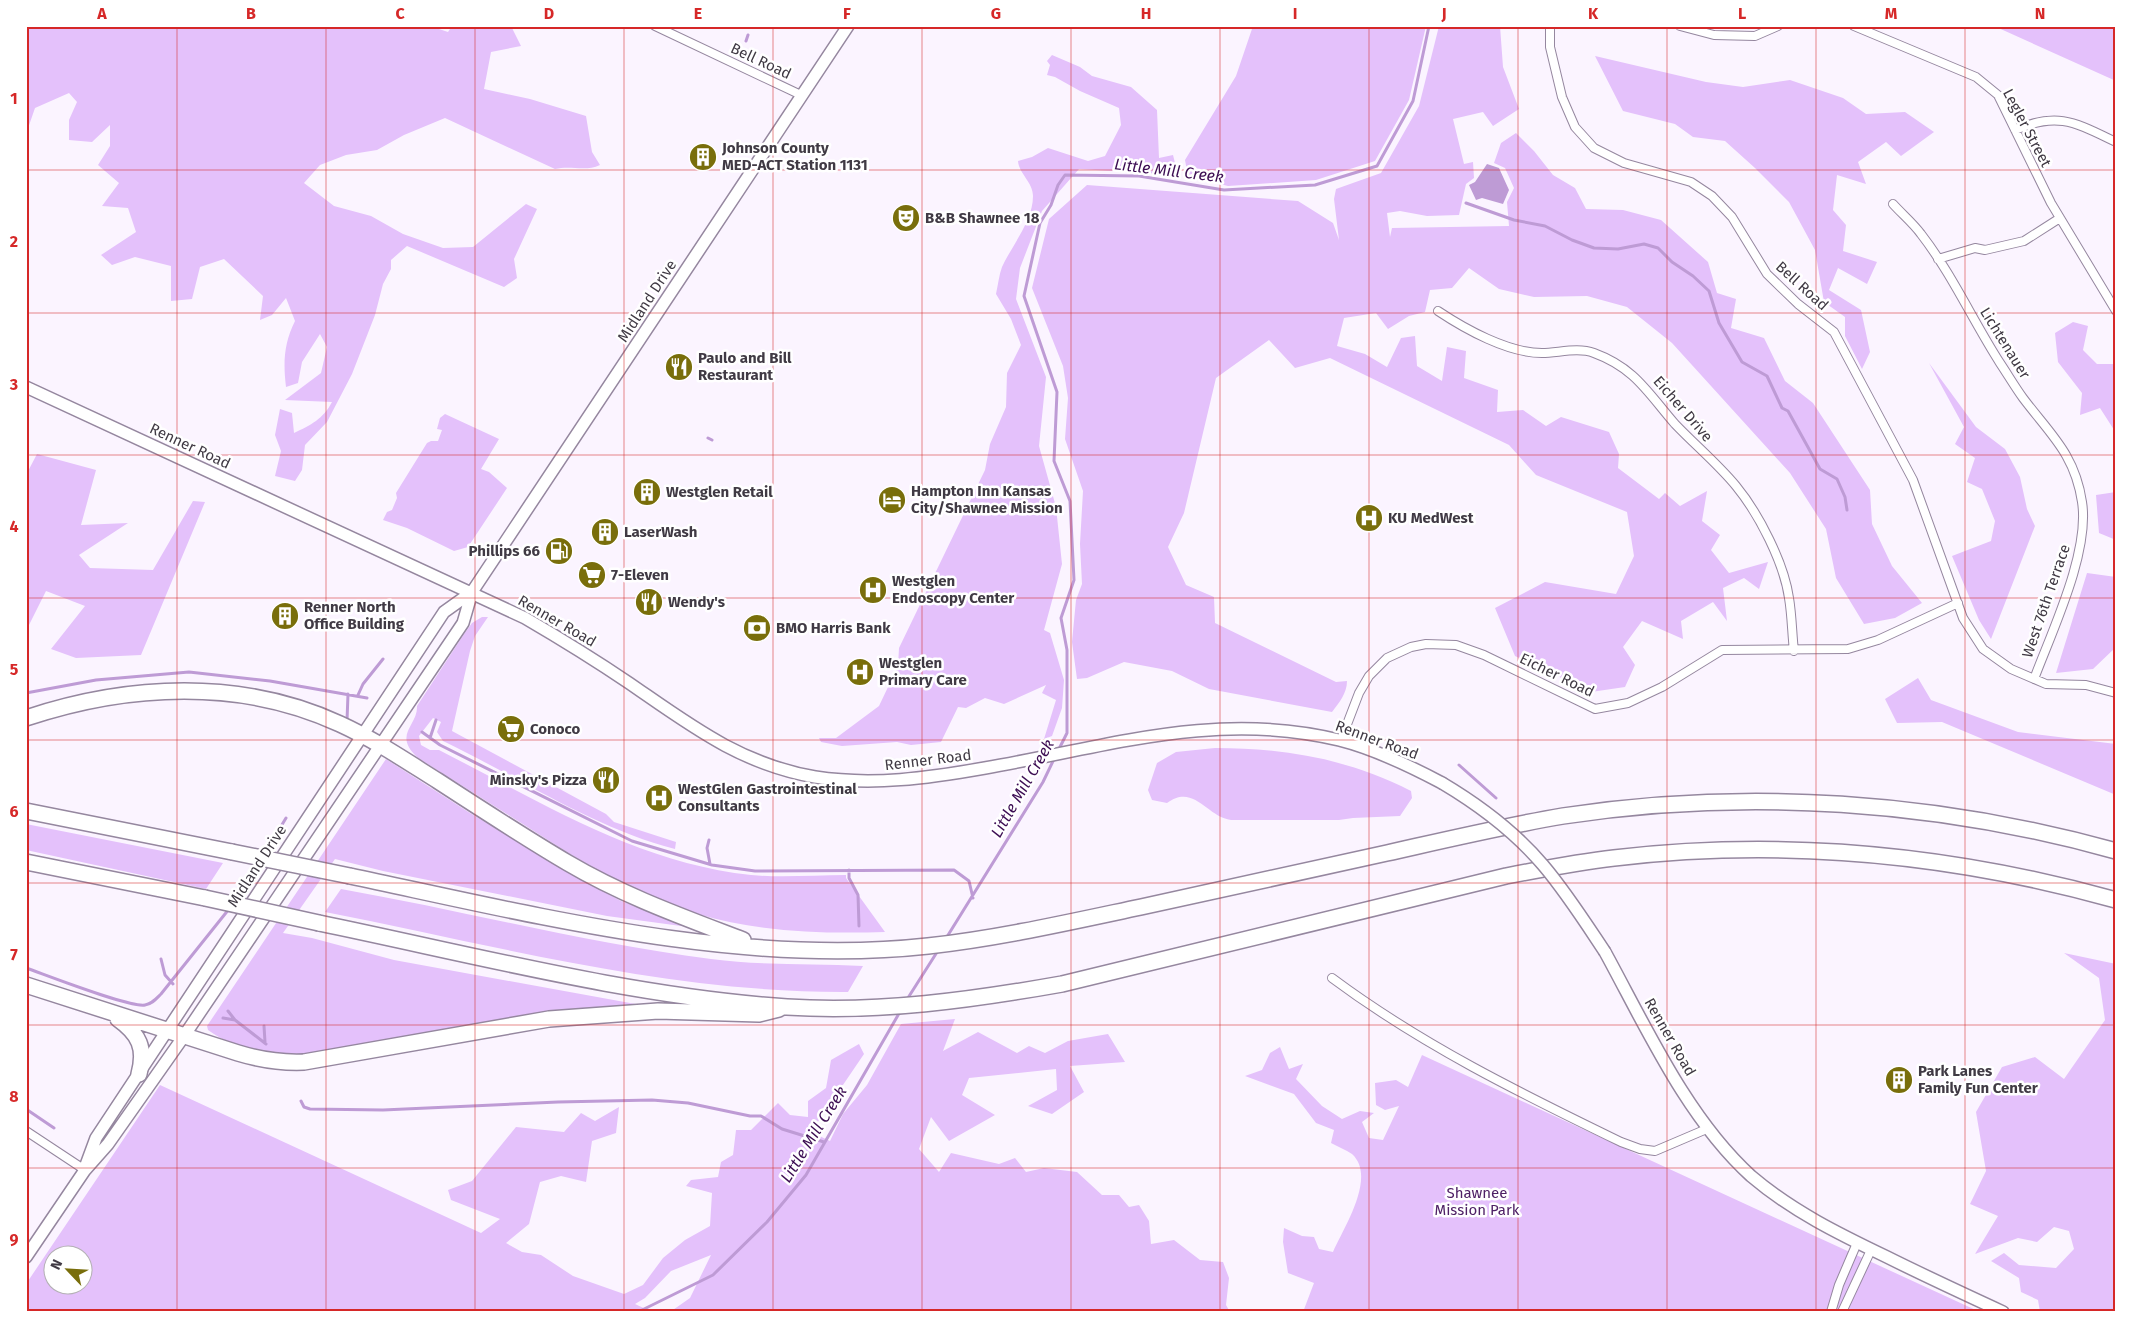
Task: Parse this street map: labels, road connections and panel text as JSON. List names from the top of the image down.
{
  "streets": {
    "main road": ["Midland Drive", "Renner Road"],
    "street": [
      "Bell Road",
      "Legler Street",
      "Lichtenauer",
      "Eicher Drive",
      "West 76th Terrace",
      "Eicher Road"
    ]
  },
  "crossings": [
    ["Bell Road", "Midland Drive"],
    ["Bell Road", "West 76th Terrace"],
    ["Bell Road", "Eicher Road"],
    ["Midland Drive", "Renner Road"],
    ["Lichtenauer", "West 76th Terrace"],
    ["Eicher Drive", "Eicher Road"],
    ["Renner Road", "Eicher Road"]
  ],
  "water": ["Little Mill Creek"],
  "parks": ["Shawnee Mission Park"],
  "places": {
    "building": [
      "Johnson County MED-ACT Station 1131",
      "Westglen Retail",
      "LaserWash",
      "Renner North Office Building",
      "Park Lanes Family Fun Center"
    ],
    "theatre": ["B&B Shawnee 18"],
    "restaurant": ["Paulo and Bill Restaurant", "Wendy's", "Minsky's Pizza"],
    "hotel": ["Hampton Inn Kansas City/Shawnee Mission"],
    "hospital": [
      "KU MedWest",
      "Westglen Endoscopy Center",
      "Westglen Primary Care",
      "WestGlen Gastrointestinal Consultants"
    ],
    "fuel station": ["Phillips 66"],
    "supermarket": ["7-Eleven", "Conoco"],
    "bank": ["BMO Harris Bank"]
  },
  "north": "top left",
  "grid": {
    "columns": [
      "A",
      "B",
      "C",
      "D",
      "E",
      "F",
      "G",
      "H",
      "I",
      "J",
      "K",
      "L",
      "M",
      "N"
    ],
    "rows": [
      "1",
      "2",
      "3",
      "4",
      "5",
      "6",
      "7",
      "8",
      "9"
    ]
  }
}
